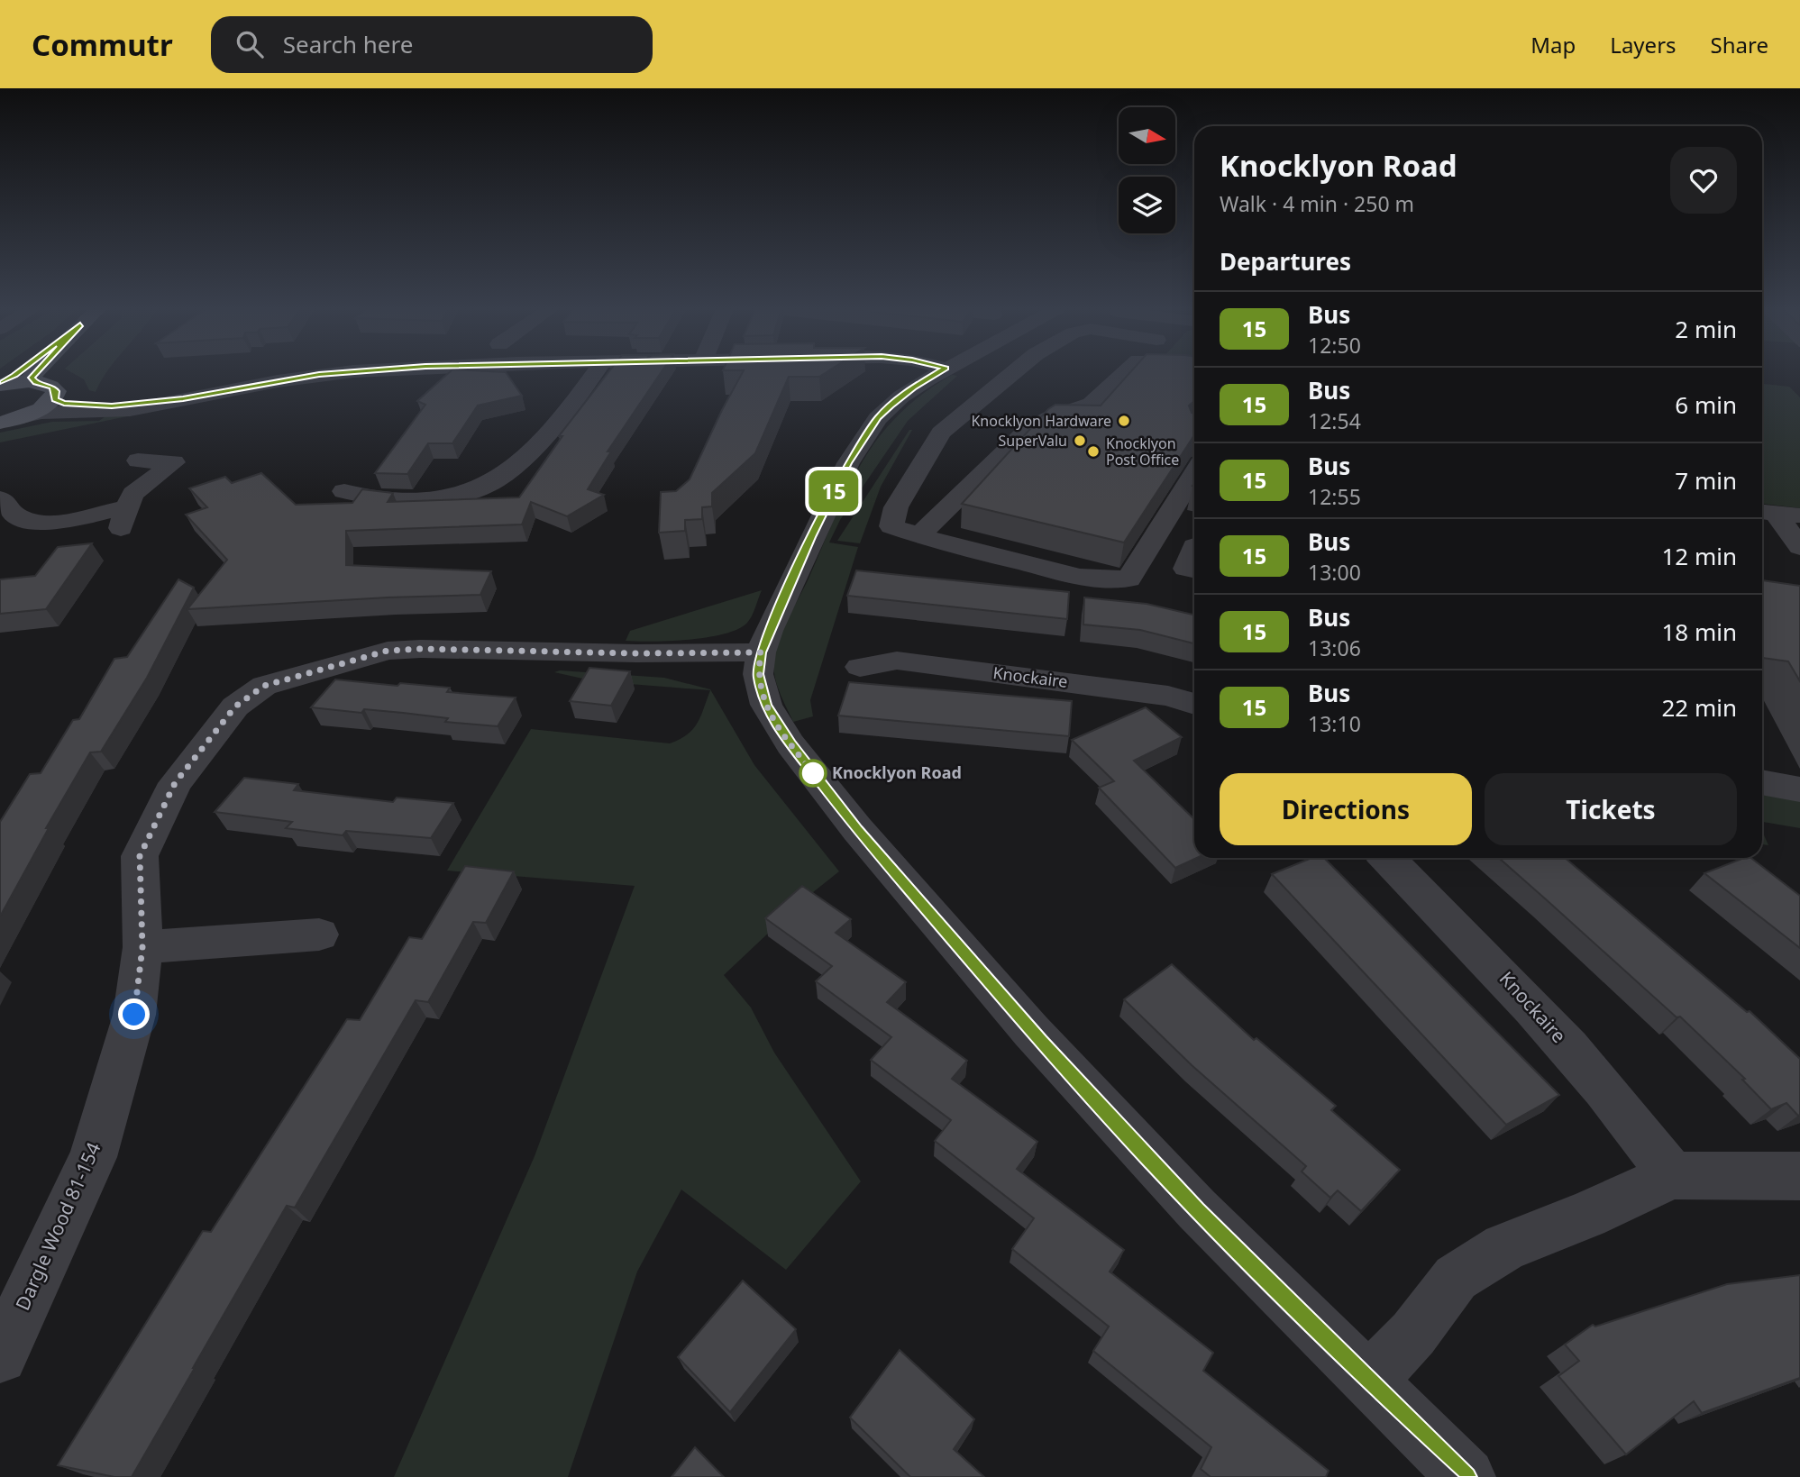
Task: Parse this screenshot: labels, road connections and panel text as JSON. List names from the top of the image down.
{
  "streets": {
    "street": ["Knockaire", "Dargle Wood 81-154"]
  },
  "places": [
    "Knocklyon Hardware",
    "SuperValu",
    "Knocklyon Post Office",
    "Knocklyon Road"
  ],
  "lines": ["bus line 15"],
  "north": "right",
  "page": {
    "header": "Commutr",
    "search": "Search here",
    "nav": ["Map", "Layers", "Share"],
    "on_map": "15",
    "heading": [
      ["Knocklyon Road", "Walk · 4 min · 250 m"],
      "Departures"
    ],
    "list": [
      {
        "mark": "15",
        "name": "Bus",
        "note": "12:50",
        "value": "2 min"
      },
      {
        "mark": "15",
        "name": "Bus",
        "note": "12:54",
        "value": "6 min"
      },
      {
        "mark": "15",
        "name": "Bus",
        "note": "12:55",
        "value": "7 min"
      },
      {
        "mark": "15",
        "name": "Bus",
        "note": "13:00",
        "value": "12 min"
      },
      {
        "mark": "15",
        "name": "Bus",
        "note": "13:06",
        "value": "18 min"
      },
      {
        "mark": "15",
        "name": "Bus",
        "note": "13:10",
        "value": "22 min"
      }
    ],
    "buttons": ["Directions", "Tickets"]
  }
}
